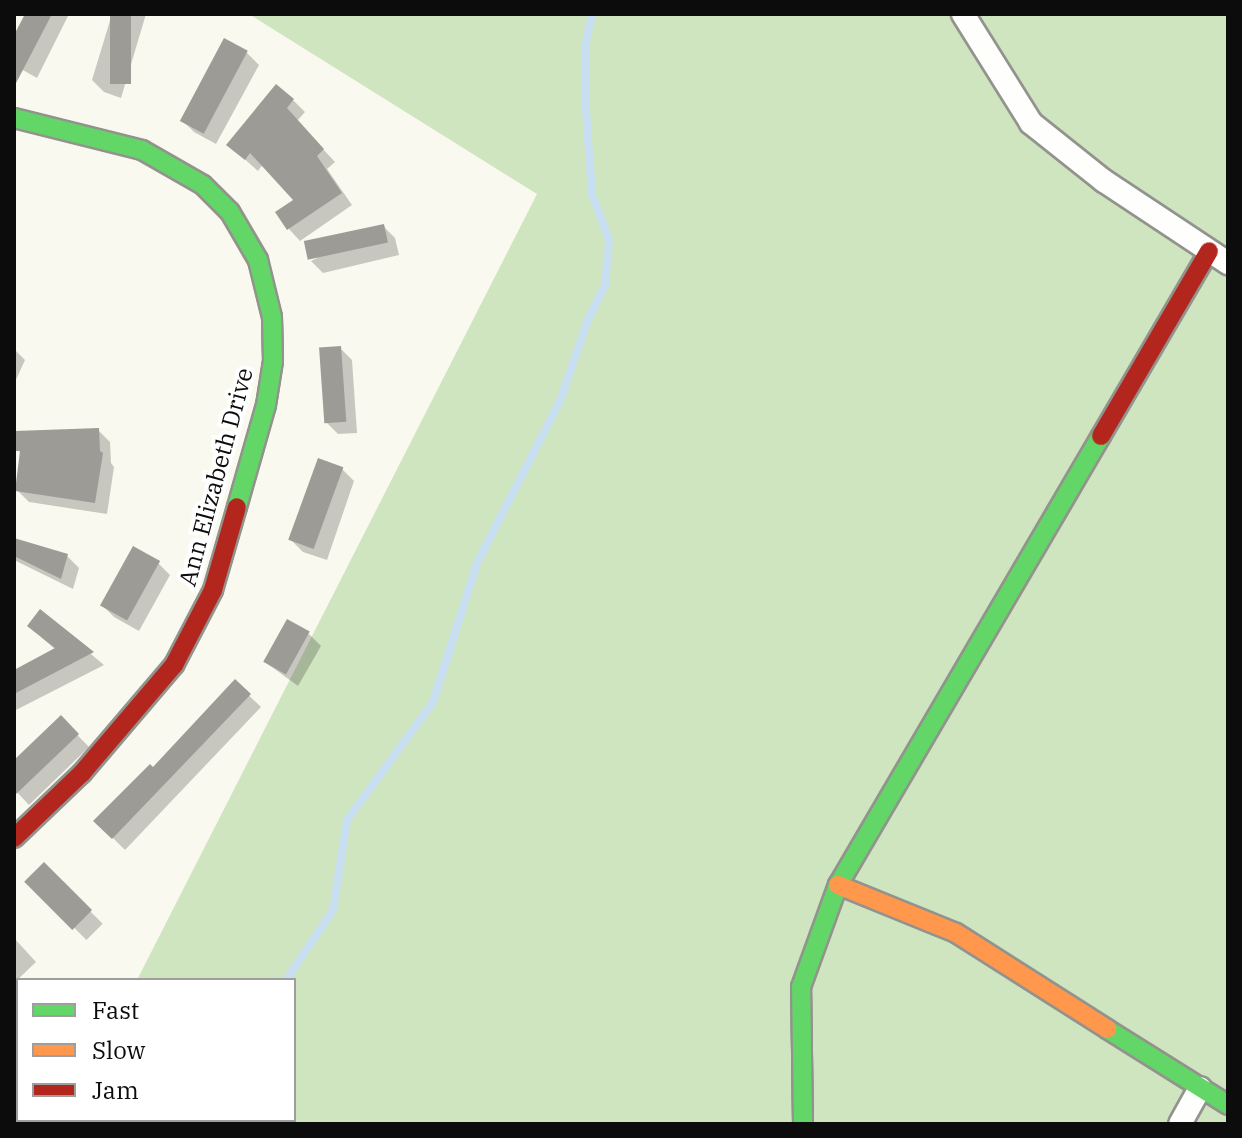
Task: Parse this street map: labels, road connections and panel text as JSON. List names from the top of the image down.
{
  "streets": {
    "street": ["Ann Elizabeth Drive"]
  },
  "legend": ["Fast", "Slow", "Jam"]
}
